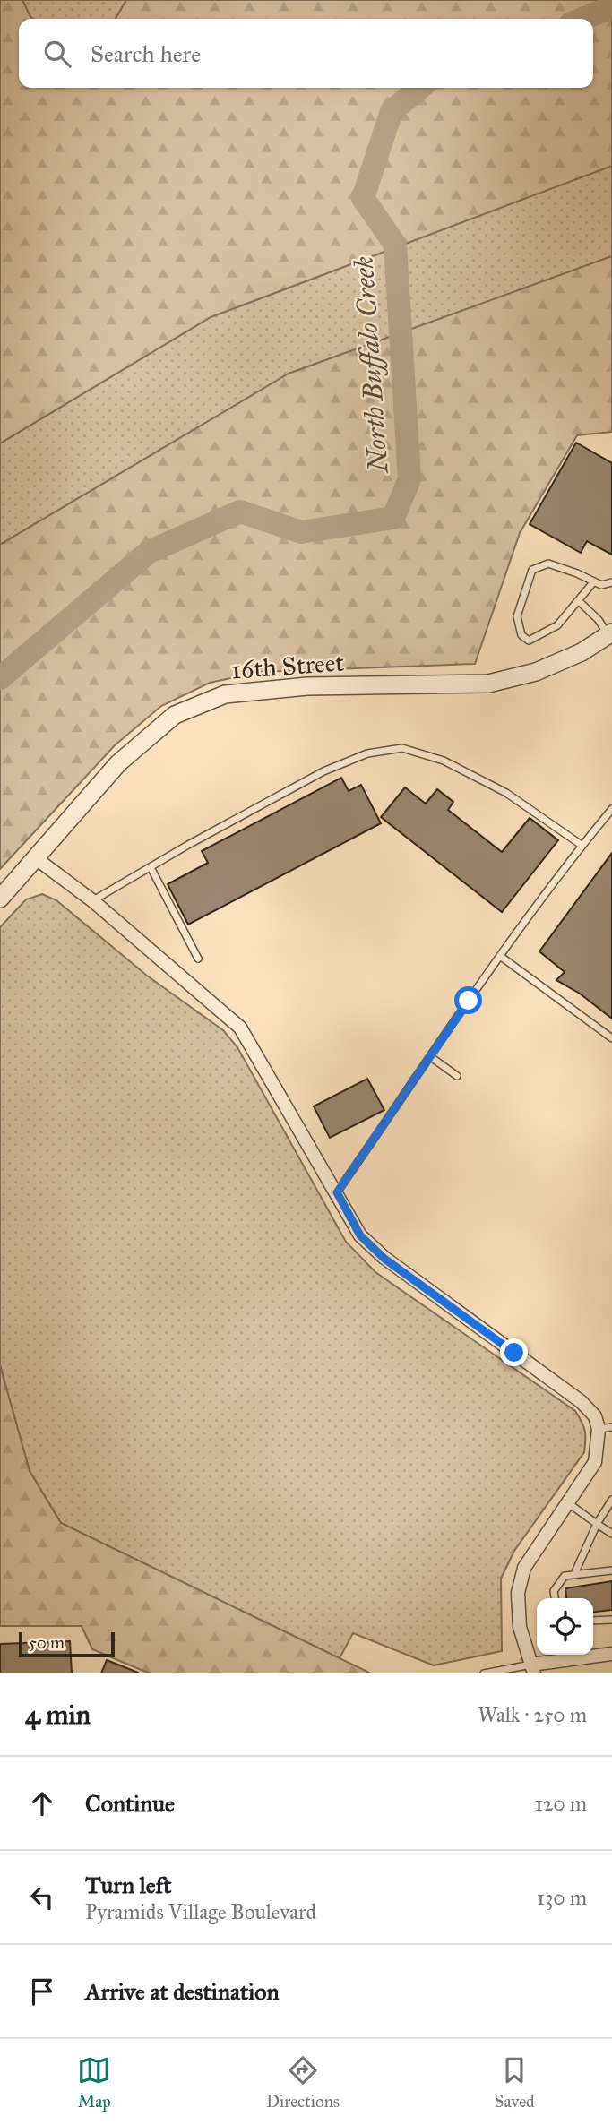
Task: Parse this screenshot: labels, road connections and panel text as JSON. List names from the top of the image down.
{
  "streets": {
    "street": ["16th Street"]
  },
  "water": ["North Buffalo Creek"],
  "scale_bar": "50 m",
  "page": {
    "search": "Search here",
    "scale": "50 m",
    "heading": ["4 min", "Walk · 250 m"],
    "list": [
      ["Continue", "120 m"],
      ["Turn left", "Pyramids Village Boulevard", "130 m"],
      "Arrive at destination"
    ],
    "nav": ["Map", "Directions", "Saved"]
  }
}
